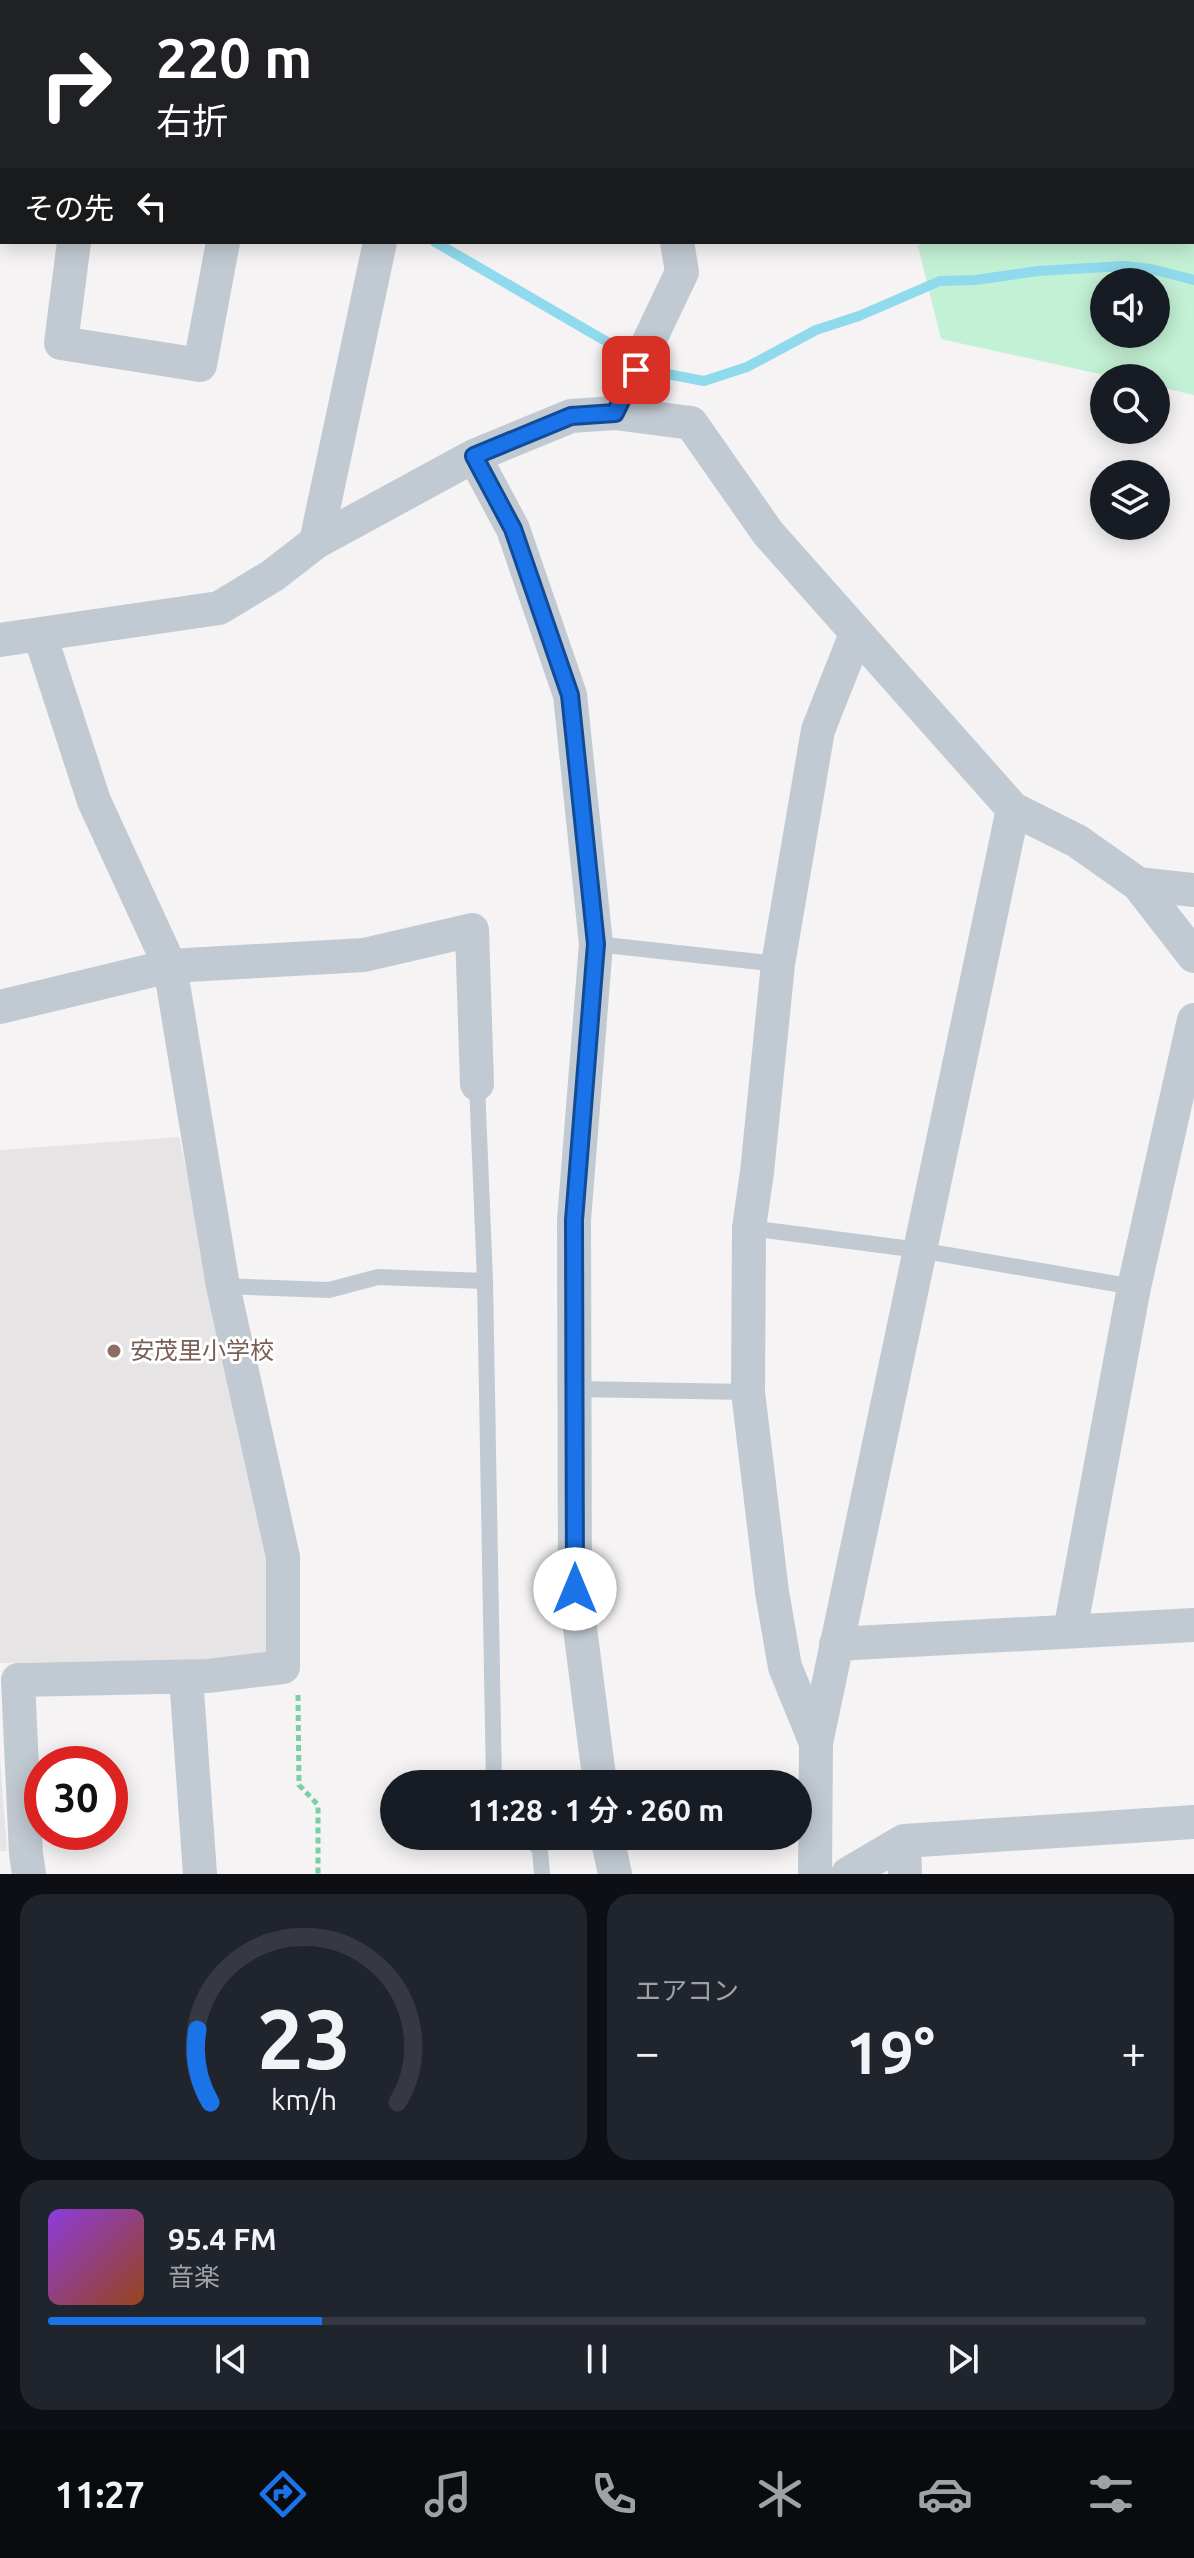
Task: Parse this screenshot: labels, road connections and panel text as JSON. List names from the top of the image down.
{
  "places": ["安茂里小学校"],
  "page": {
    "turn": ["220 m", "右折"],
    "then": "その先",
    "limit": "30",
    "trip": "11:28 · 1 分 · 260 m",
    "tile": "エアコン",
    "heat": ["−", "19°", "+"],
    "song": ["95.4 FM", "音楽"],
    "tabs": "11:27",
    "gauge": ["23", "km/h"]
  }
}
